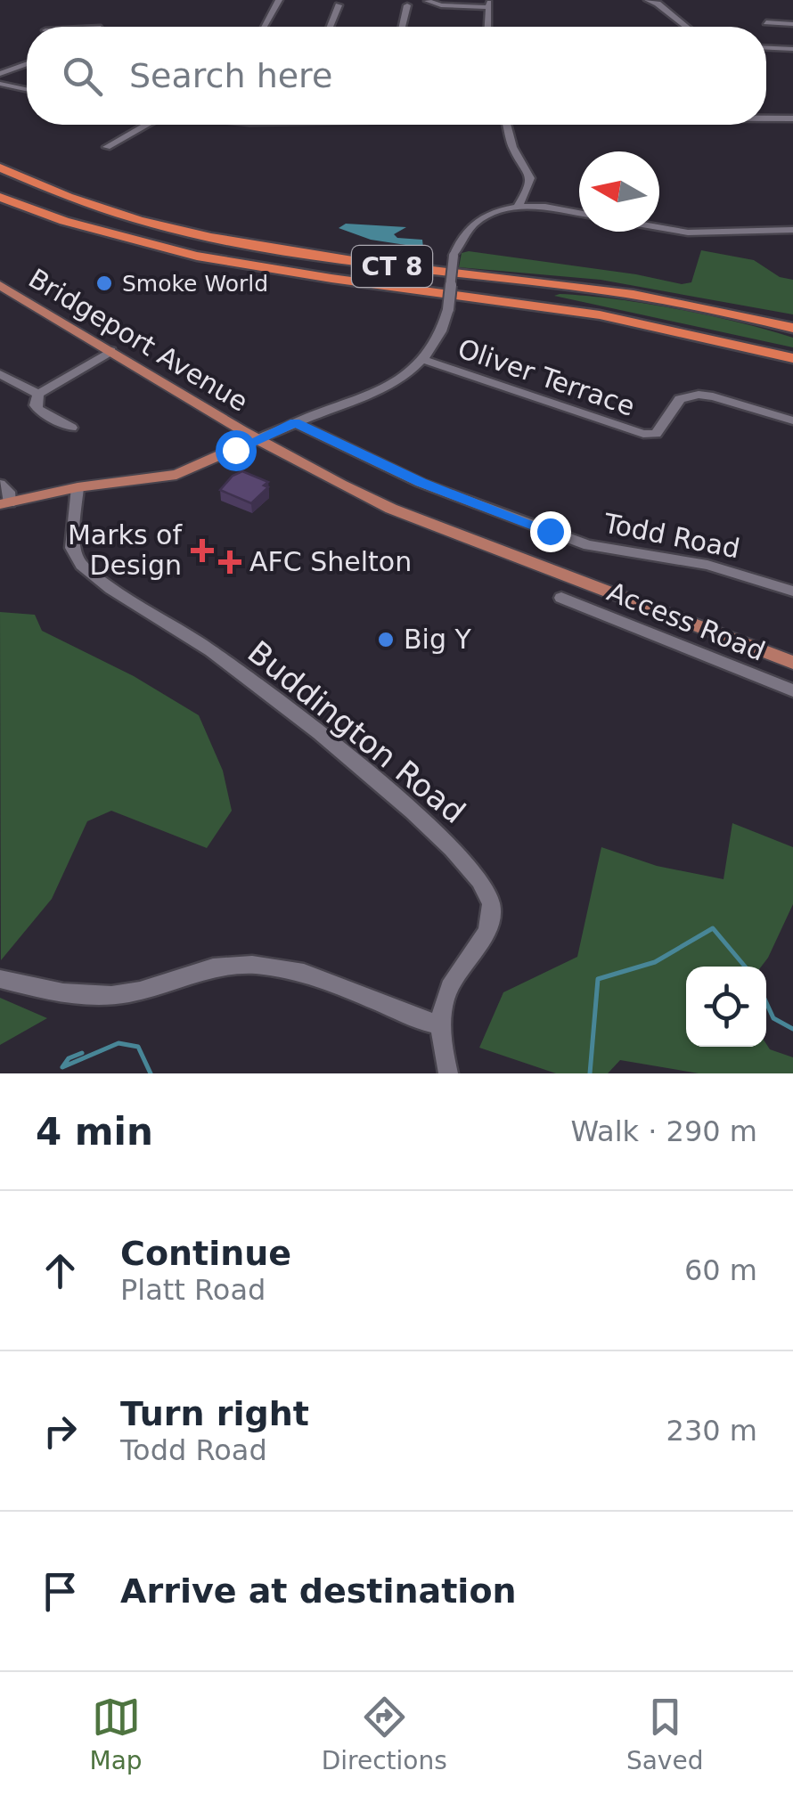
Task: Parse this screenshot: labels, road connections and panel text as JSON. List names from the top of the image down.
{
  "streets": {
    "highway": ["CT 8"],
    "main road": ["Bridgeport Avenue"],
    "street": [
      "Oliver Terrace",
      "Todd Road",
      "Access Road",
      "Buddington Road"
    ]
  },
  "places": {
    "other": ["Smoke World", "Big Y"],
    "health": ["Marks of Design", "AFC Shelton"]
  },
  "north": "left",
  "page": {
    "search": "Search here",
    "heading": ["4 min", "Walk · 290 m"],
    "list": [
      ["Continue", "Platt Road", "60 m"],
      ["Turn right", "Todd Road", "230 m"],
      "Arrive at destination"
    ],
    "nav": ["Map", "Directions", "Saved"]
  }
}
